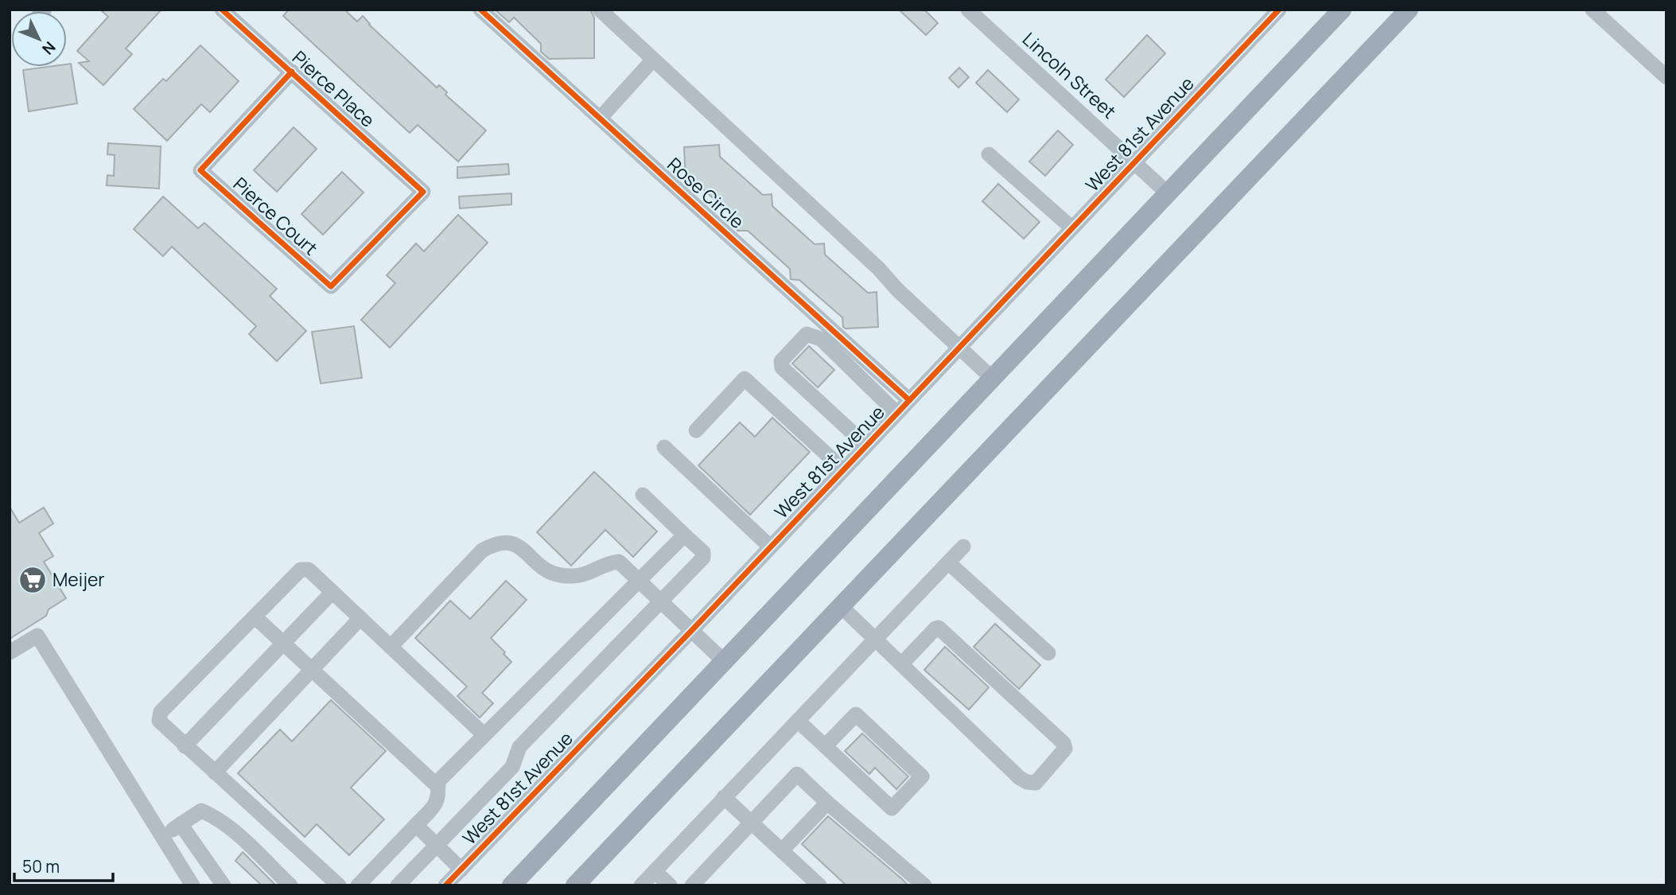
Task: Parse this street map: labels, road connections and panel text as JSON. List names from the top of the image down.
{
  "streets": {
    "street": [
      "Lincoln Street",
      "Pierce Place",
      "West 81st Avenue",
      "Rose Circle",
      "Pierce Court"
    ]
  },
  "crossings": [
    ["Lincoln Street", "West 81st Avenue"],
    ["Pierce Place", "Pierce Court"],
    ["West 81st Avenue", "Rose Circle"]
  ],
  "places": {
    "supermarket": ["Meijer"]
  },
  "scale_bar": "50 m",
  "north": "bottom right"
}
